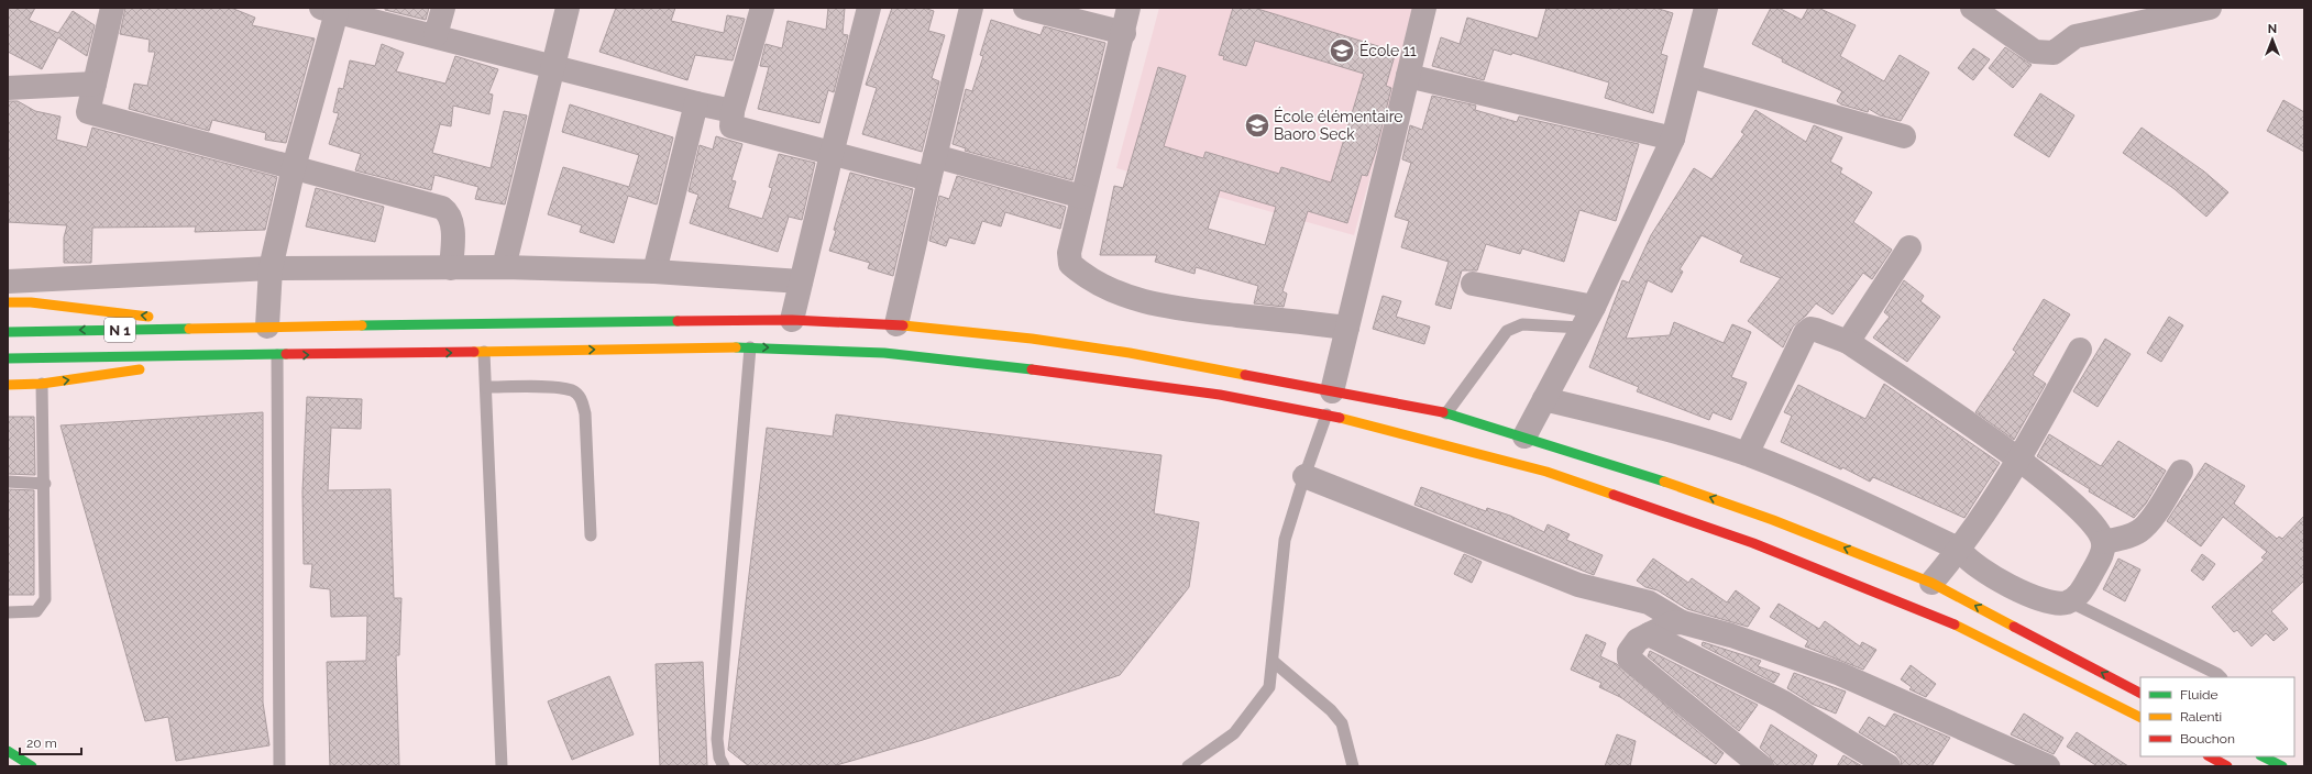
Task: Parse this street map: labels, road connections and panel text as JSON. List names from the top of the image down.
{
  "streets": {
    "highway": ["N 1"]
  },
  "places": {
    "school or university": ["École 11", "École élémentaire Baoro Seck"]
  },
  "legend": ["Fluide", "Ralenti", "Bouchon"],
  "scale_bar": "20 m",
  "north": "top"
}
